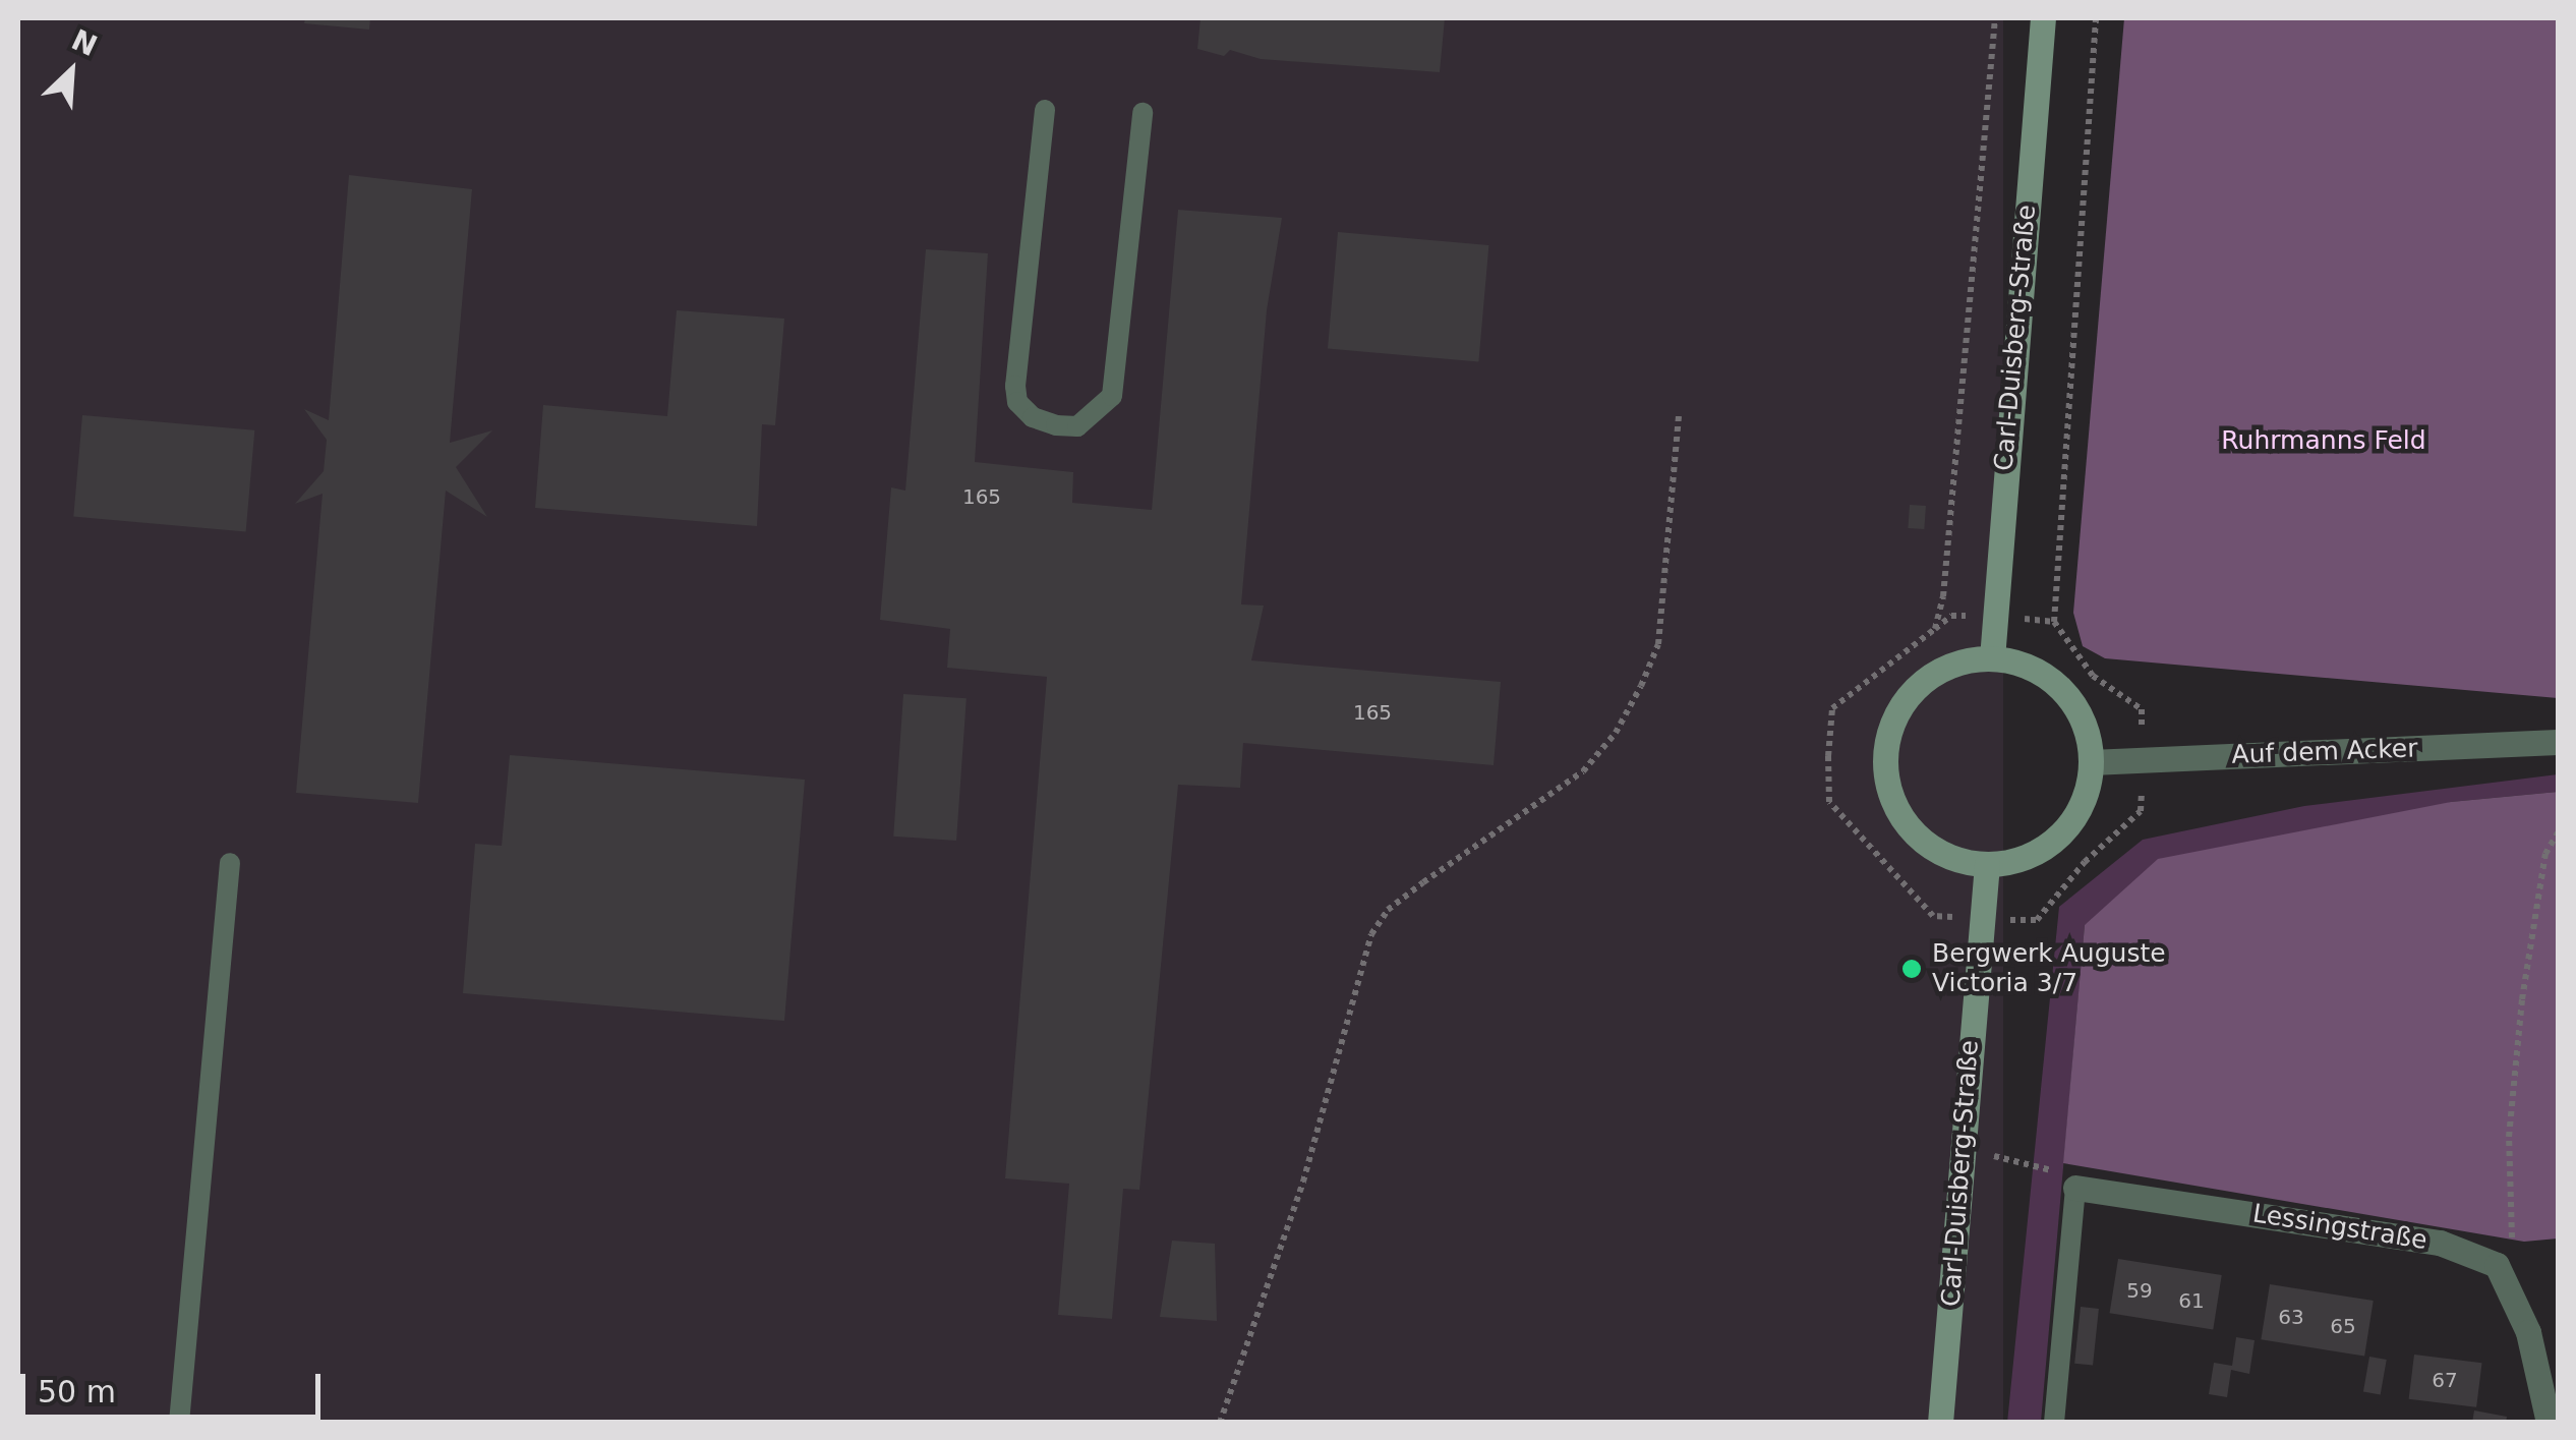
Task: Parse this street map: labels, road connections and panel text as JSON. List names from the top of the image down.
{
  "streets": {
    "main road": ["Carl-Duisberg-Straße"],
    "street": ["Auf dem Acker", "Lessingstraße"]
  },
  "crossings": [
    ["Carl-Duisberg-Straße", "Auf dem Acker"]
  ],
  "parks": ["Ruhrmanns Feld"],
  "places": ["Bergwerk Auguste Victoria 3/7"],
  "house_numbers": [
    "165",
    "165",
    "59",
    "61",
    "63",
    "65",
    "67"
  ],
  "scale_bar": "50 m",
  "north": "top right"
}
